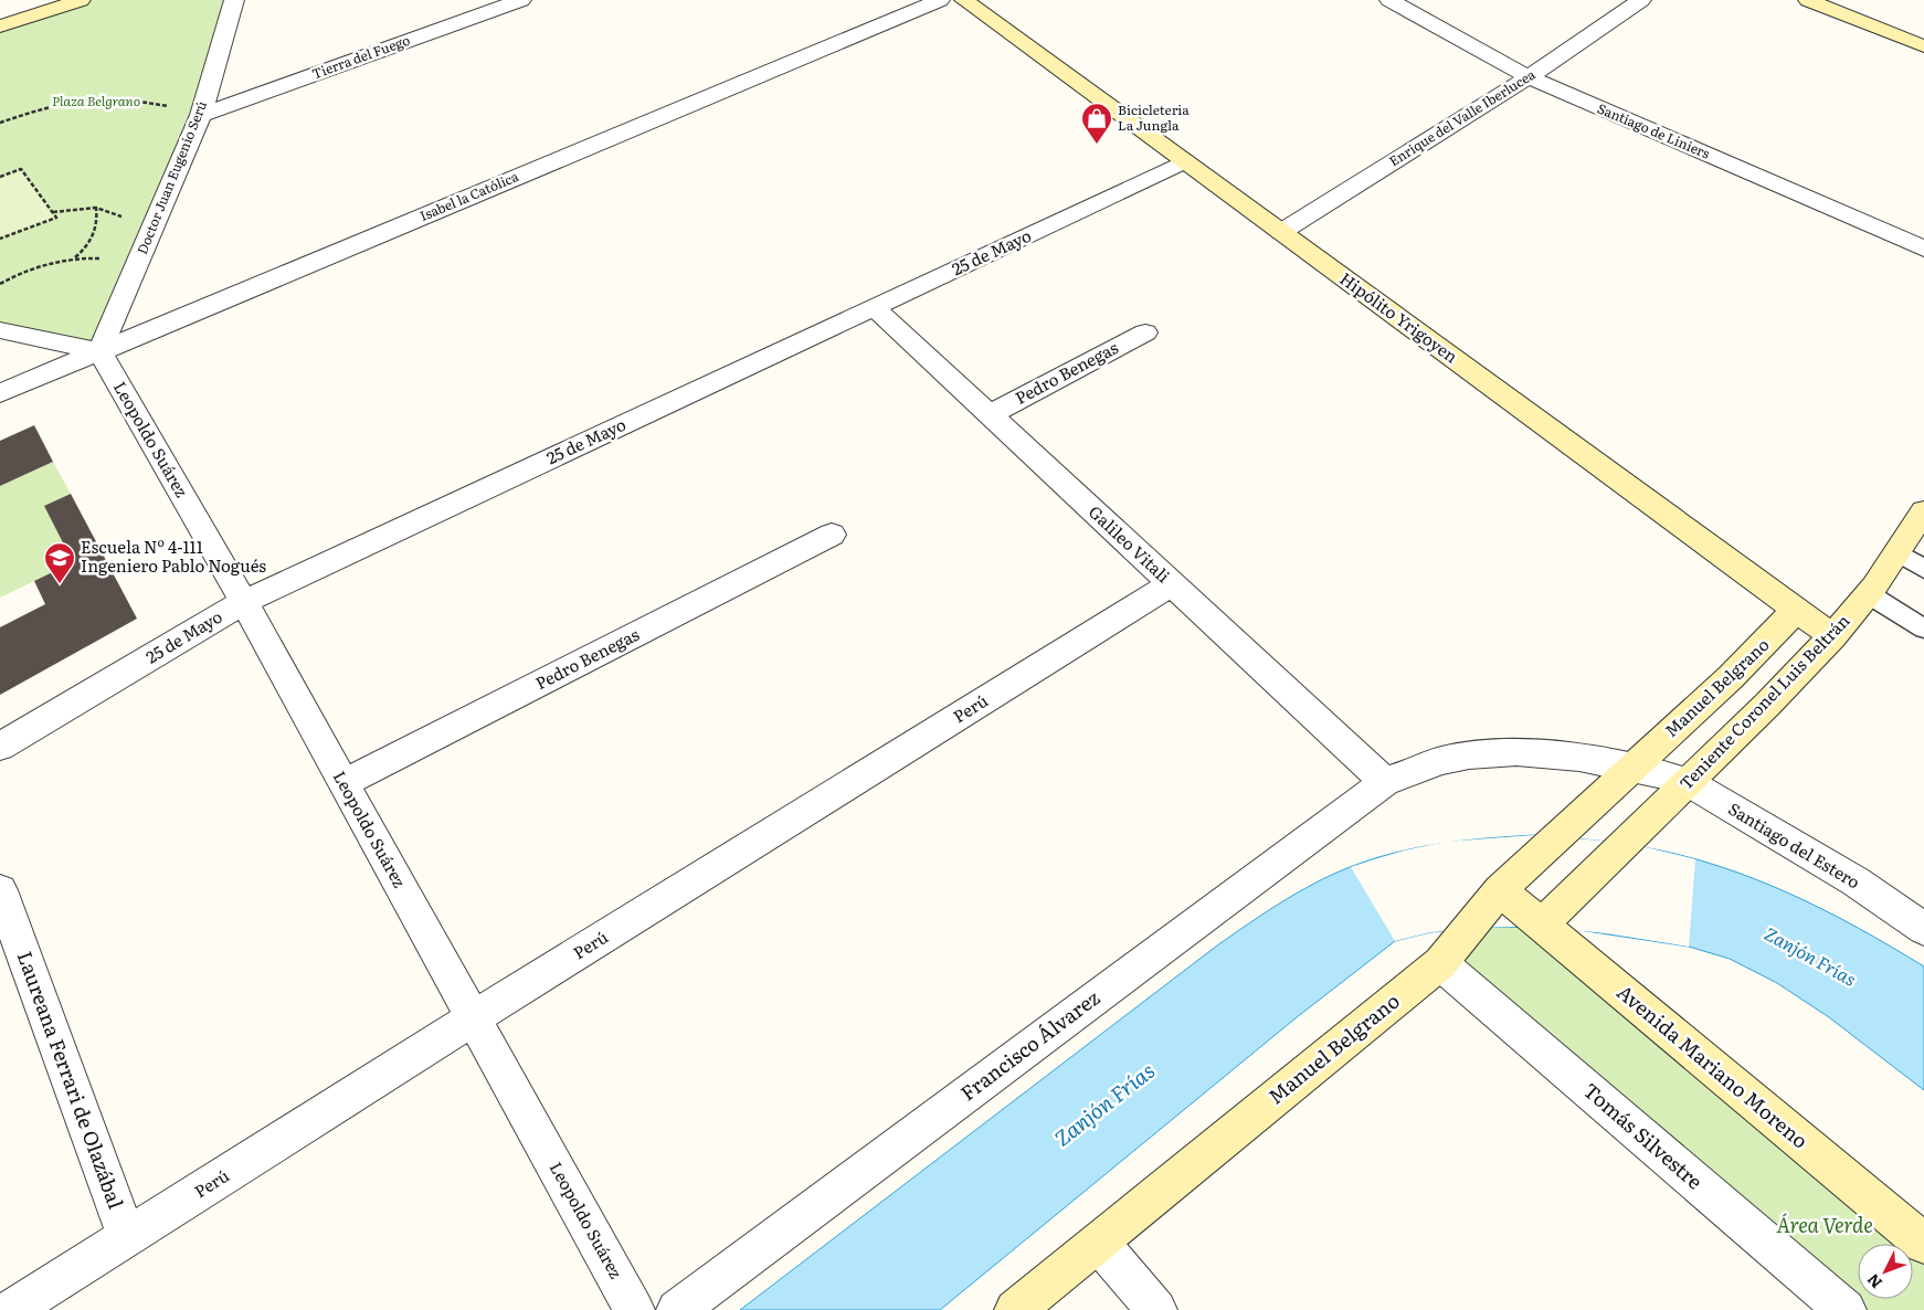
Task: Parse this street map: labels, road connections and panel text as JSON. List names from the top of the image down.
{
  "streets": {
    "main road": [
      "Hipólito Yrigoyen",
      "Manuel Belgrano",
      "Teniente Coronel Luis Beltrán",
      "Avenida Mariano Moreno"
    ],
    "street": [
      "Tierra del Fuego",
      "Enrique del Valle Iberlucea",
      "Santiago de Liniers",
      "Doctor Juan Eugenio Serú",
      "Isabel la Católica",
      "25 de Mayo",
      "Pedro Benegas",
      "Leopoldo Suárez",
      "Galileo Vitali",
      "Perú",
      "Santiago del Estero",
      "Francisco Álvarez",
      "Laureana Ferrari de Olazábal",
      "Tomás Silvestre"
    ]
  },
  "crossings": [
    ["Tierra del Fuego", "Doctor Juan Eugenio Serú"],
    ["Enrique del Valle Iberlucea", "Santiago de Liniers"],
    ["Enrique del Valle Iberlucea", "Hipólito Yrigoyen"],
    ["Doctor Juan Eugenio Serú", "Isabel la Católica"],
    ["Doctor Juan Eugenio Serú", "Leopoldo Suárez"],
    ["Isabel la Católica", "Leopoldo Suárez"],
    ["25 de Mayo", "Hipólito Yrigoyen"],
    ["25 de Mayo", "Leopoldo Suárez"],
    ["25 de Mayo", "Galileo Vitali"],
    ["Hipólito Yrigoyen", "Manuel Belgrano"],
    ["Hipólito Yrigoyen", "Teniente Coronel Luis Beltrán"],
    ["Pedro Benegas", "Leopoldo Suárez"],
    ["Pedro Benegas", "Galileo Vitali"],
    ["Leopoldo Suárez", "Perú"],
    ["Galileo Vitali", "Perú"],
    ["Galileo Vitali", "Francisco Álvarez"],
    ["Manuel Belgrano", "Teniente Coronel Luis Beltrán"],
    ["Manuel Belgrano", "Santiago del Estero"],
    ["Manuel Belgrano", "Avenida Mariano Moreno"],
    ["Manuel Belgrano", "Tomás Silvestre"],
    ["Teniente Coronel Luis Beltrán", "Santiago del Estero"],
    ["Teniente Coronel Luis Beltrán", "Avenida Mariano Moreno"],
    ["Perú", "Laureana Ferrari de Olazábal"]
  ],
  "water": ["Zanjón Frías"],
  "parks": ["Plaza Belgrano", "Área Verde"],
  "places": {
    "shop": ["Bicicleteria La Jungla"],
    "school or university": ["Escuela Nº 4-111 Ingeniero Pablo Nogués"]
  },
  "north": "bottom left"
}
